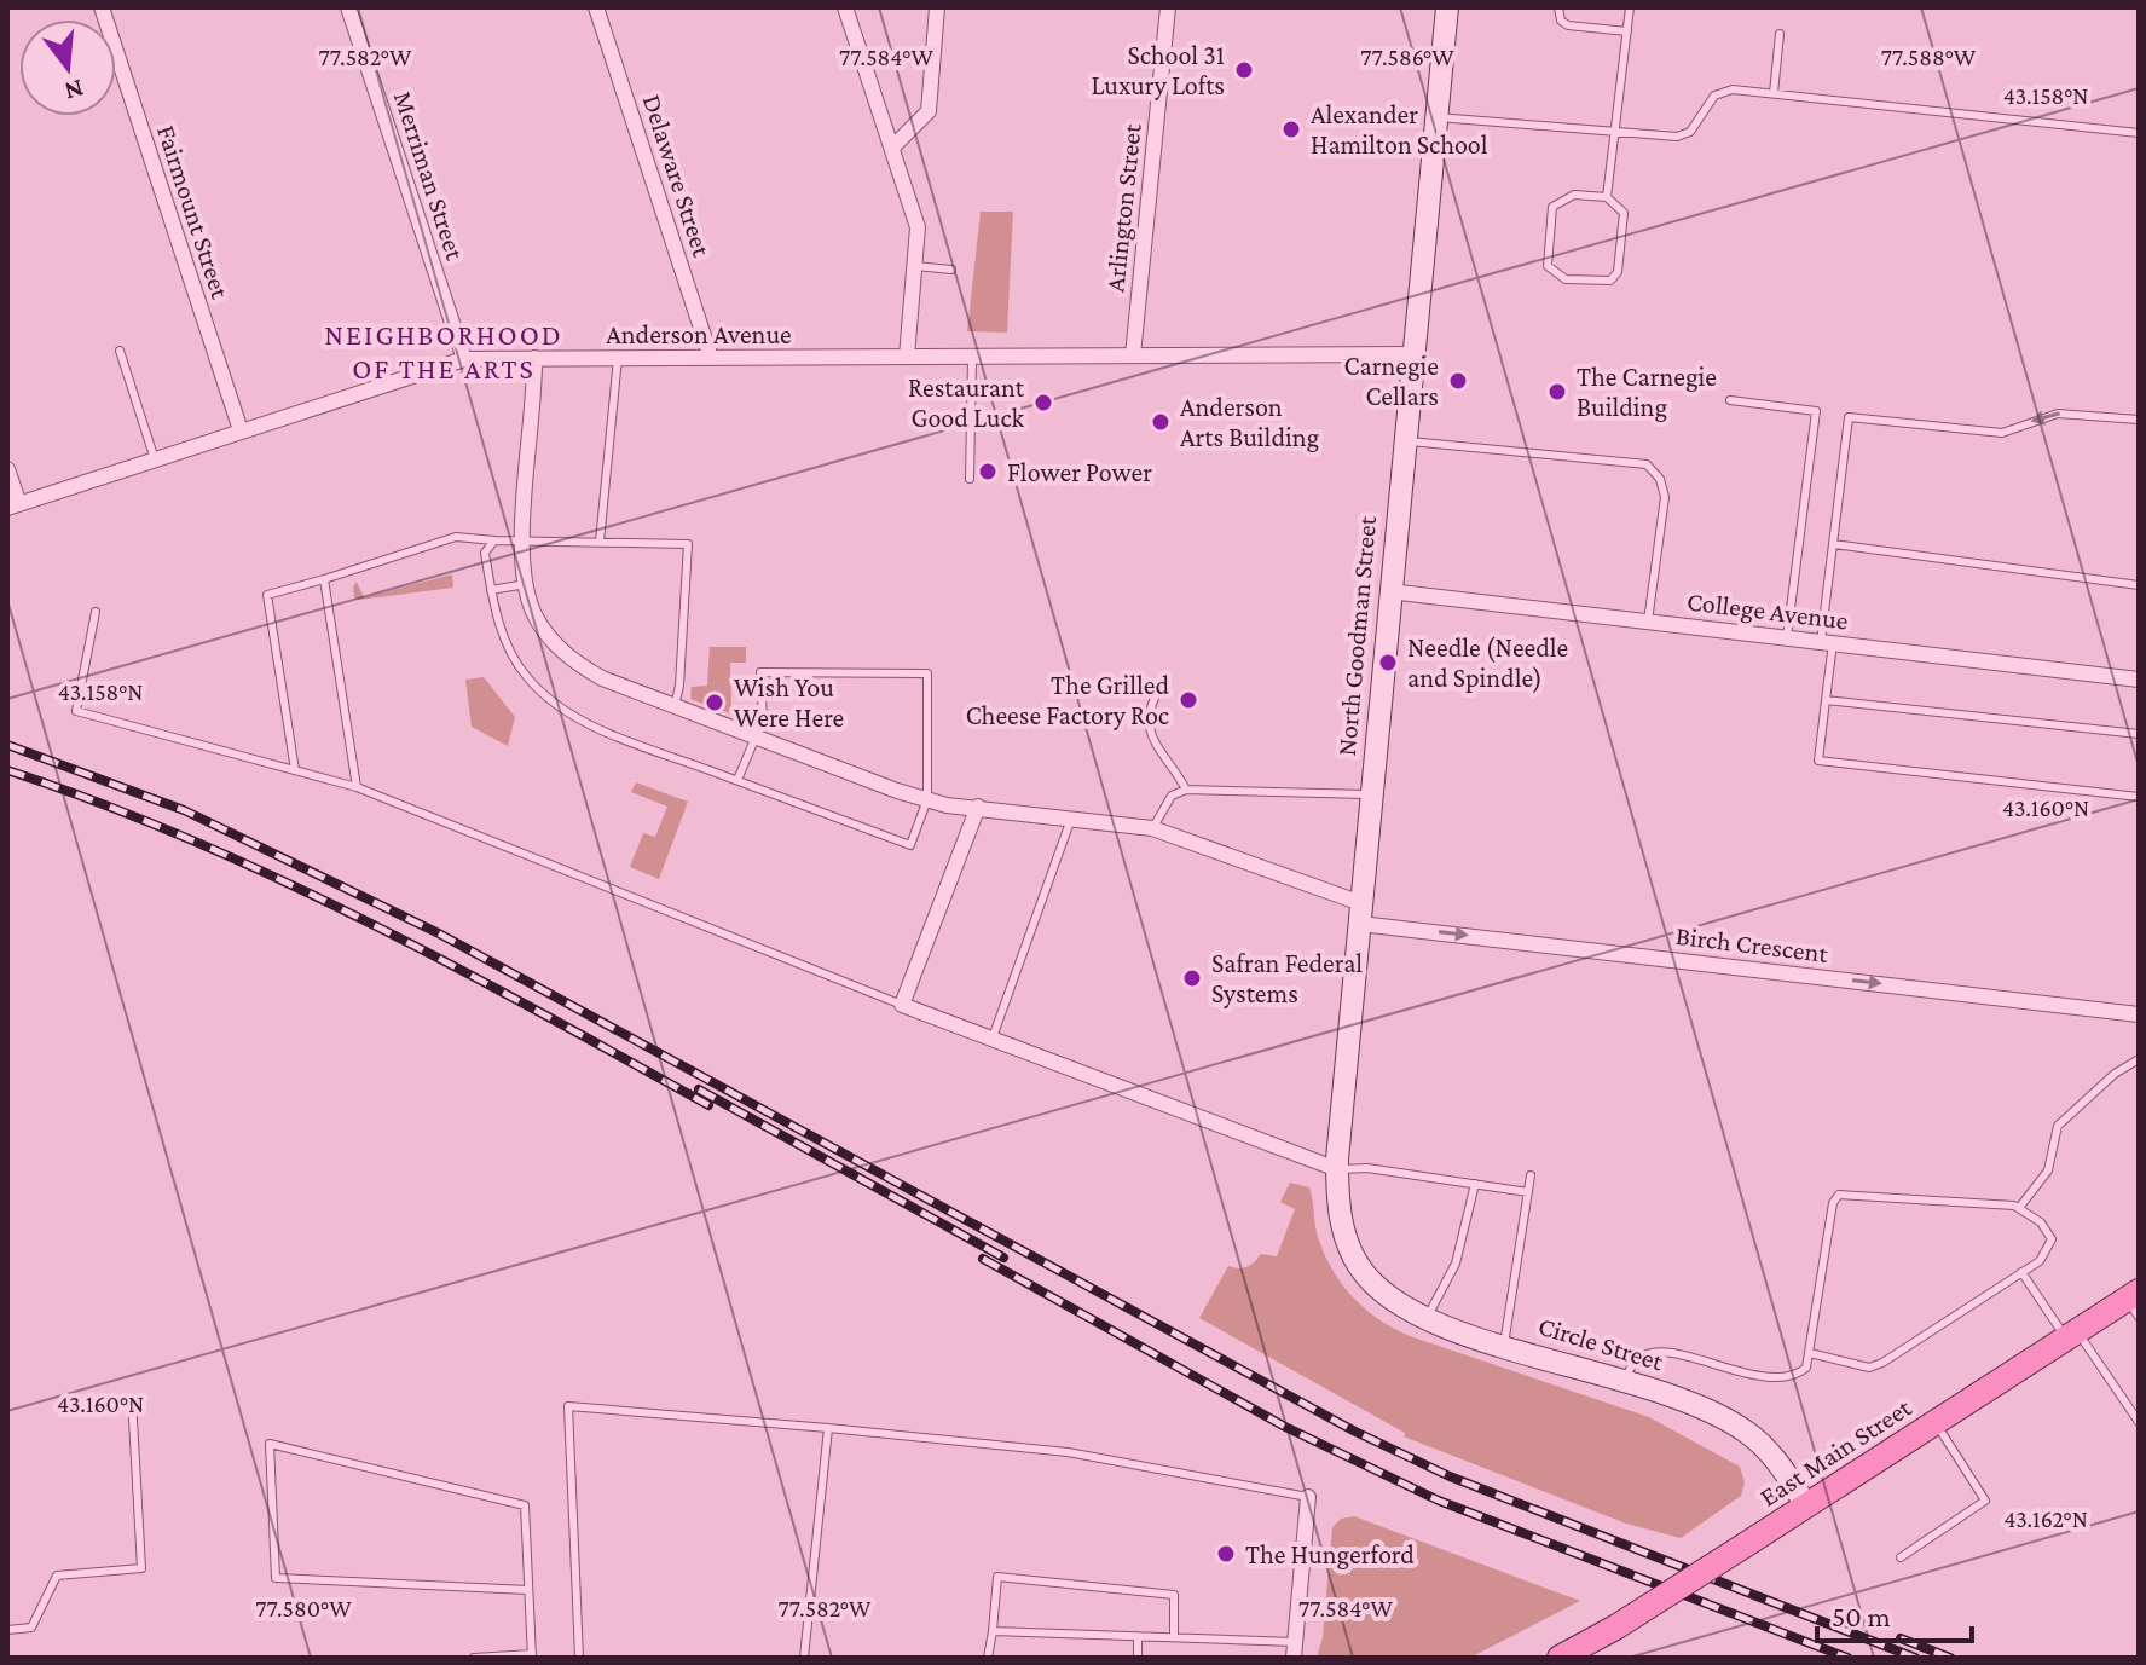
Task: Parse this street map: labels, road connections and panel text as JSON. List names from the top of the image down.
{
  "streets": {
    "main road": ["North Goodman Street", "Circle Street", "East Main Street"],
    "street": [
      "Merriman Street",
      "Delaware Street",
      "Arlington Street",
      "Fairmount Street",
      "Anderson Avenue",
      "College Avenue",
      "Birch Crescent"
    ]
  },
  "crossings": [
    ["Merriman Street", "Anderson Avenue"],
    ["Delaware Street", "Anderson Avenue"],
    ["Arlington Street", "Anderson Avenue"],
    ["Fairmount Street", "Anderson Avenue"],
    ["Anderson Avenue", "North Goodman Street"],
    ["Anderson Avenue", "Birch Crescent"],
    ["College Avenue", "North Goodman Street"],
    ["North Goodman Street", "Birch Crescent"],
    ["North Goodman Street", "Circle Street"],
    ["Circle Street", "East Main Street"]
  ],
  "one_way": ["Birch Crescent"],
  "districts": ["NEIGHBORHOOD OF THE ARTS"],
  "places": [
    "School 31 Luxury Lofts",
    "Alexander Hamilton School",
    "Carnegie Cellars",
    "The Carnegie Building",
    "Restaurant Good Luck",
    "Anderson Arts Building",
    "Flower Power",
    "Needle (Needle and Spindle)",
    "The Grilled Cheese Factory Roc",
    "Wish You Were Here",
    "Safran Federal Systems",
    "The Hungerford"
  ],
  "scale_bar": "50 m",
  "north": "bottom",
  "coordinates": [
    "77.582°W",
    "77.584°W",
    "77.586°W",
    "77.588°W",
    "43.158°N",
    "43.160°N",
    "43.162°N",
    "77.580°W"
  ]
}
